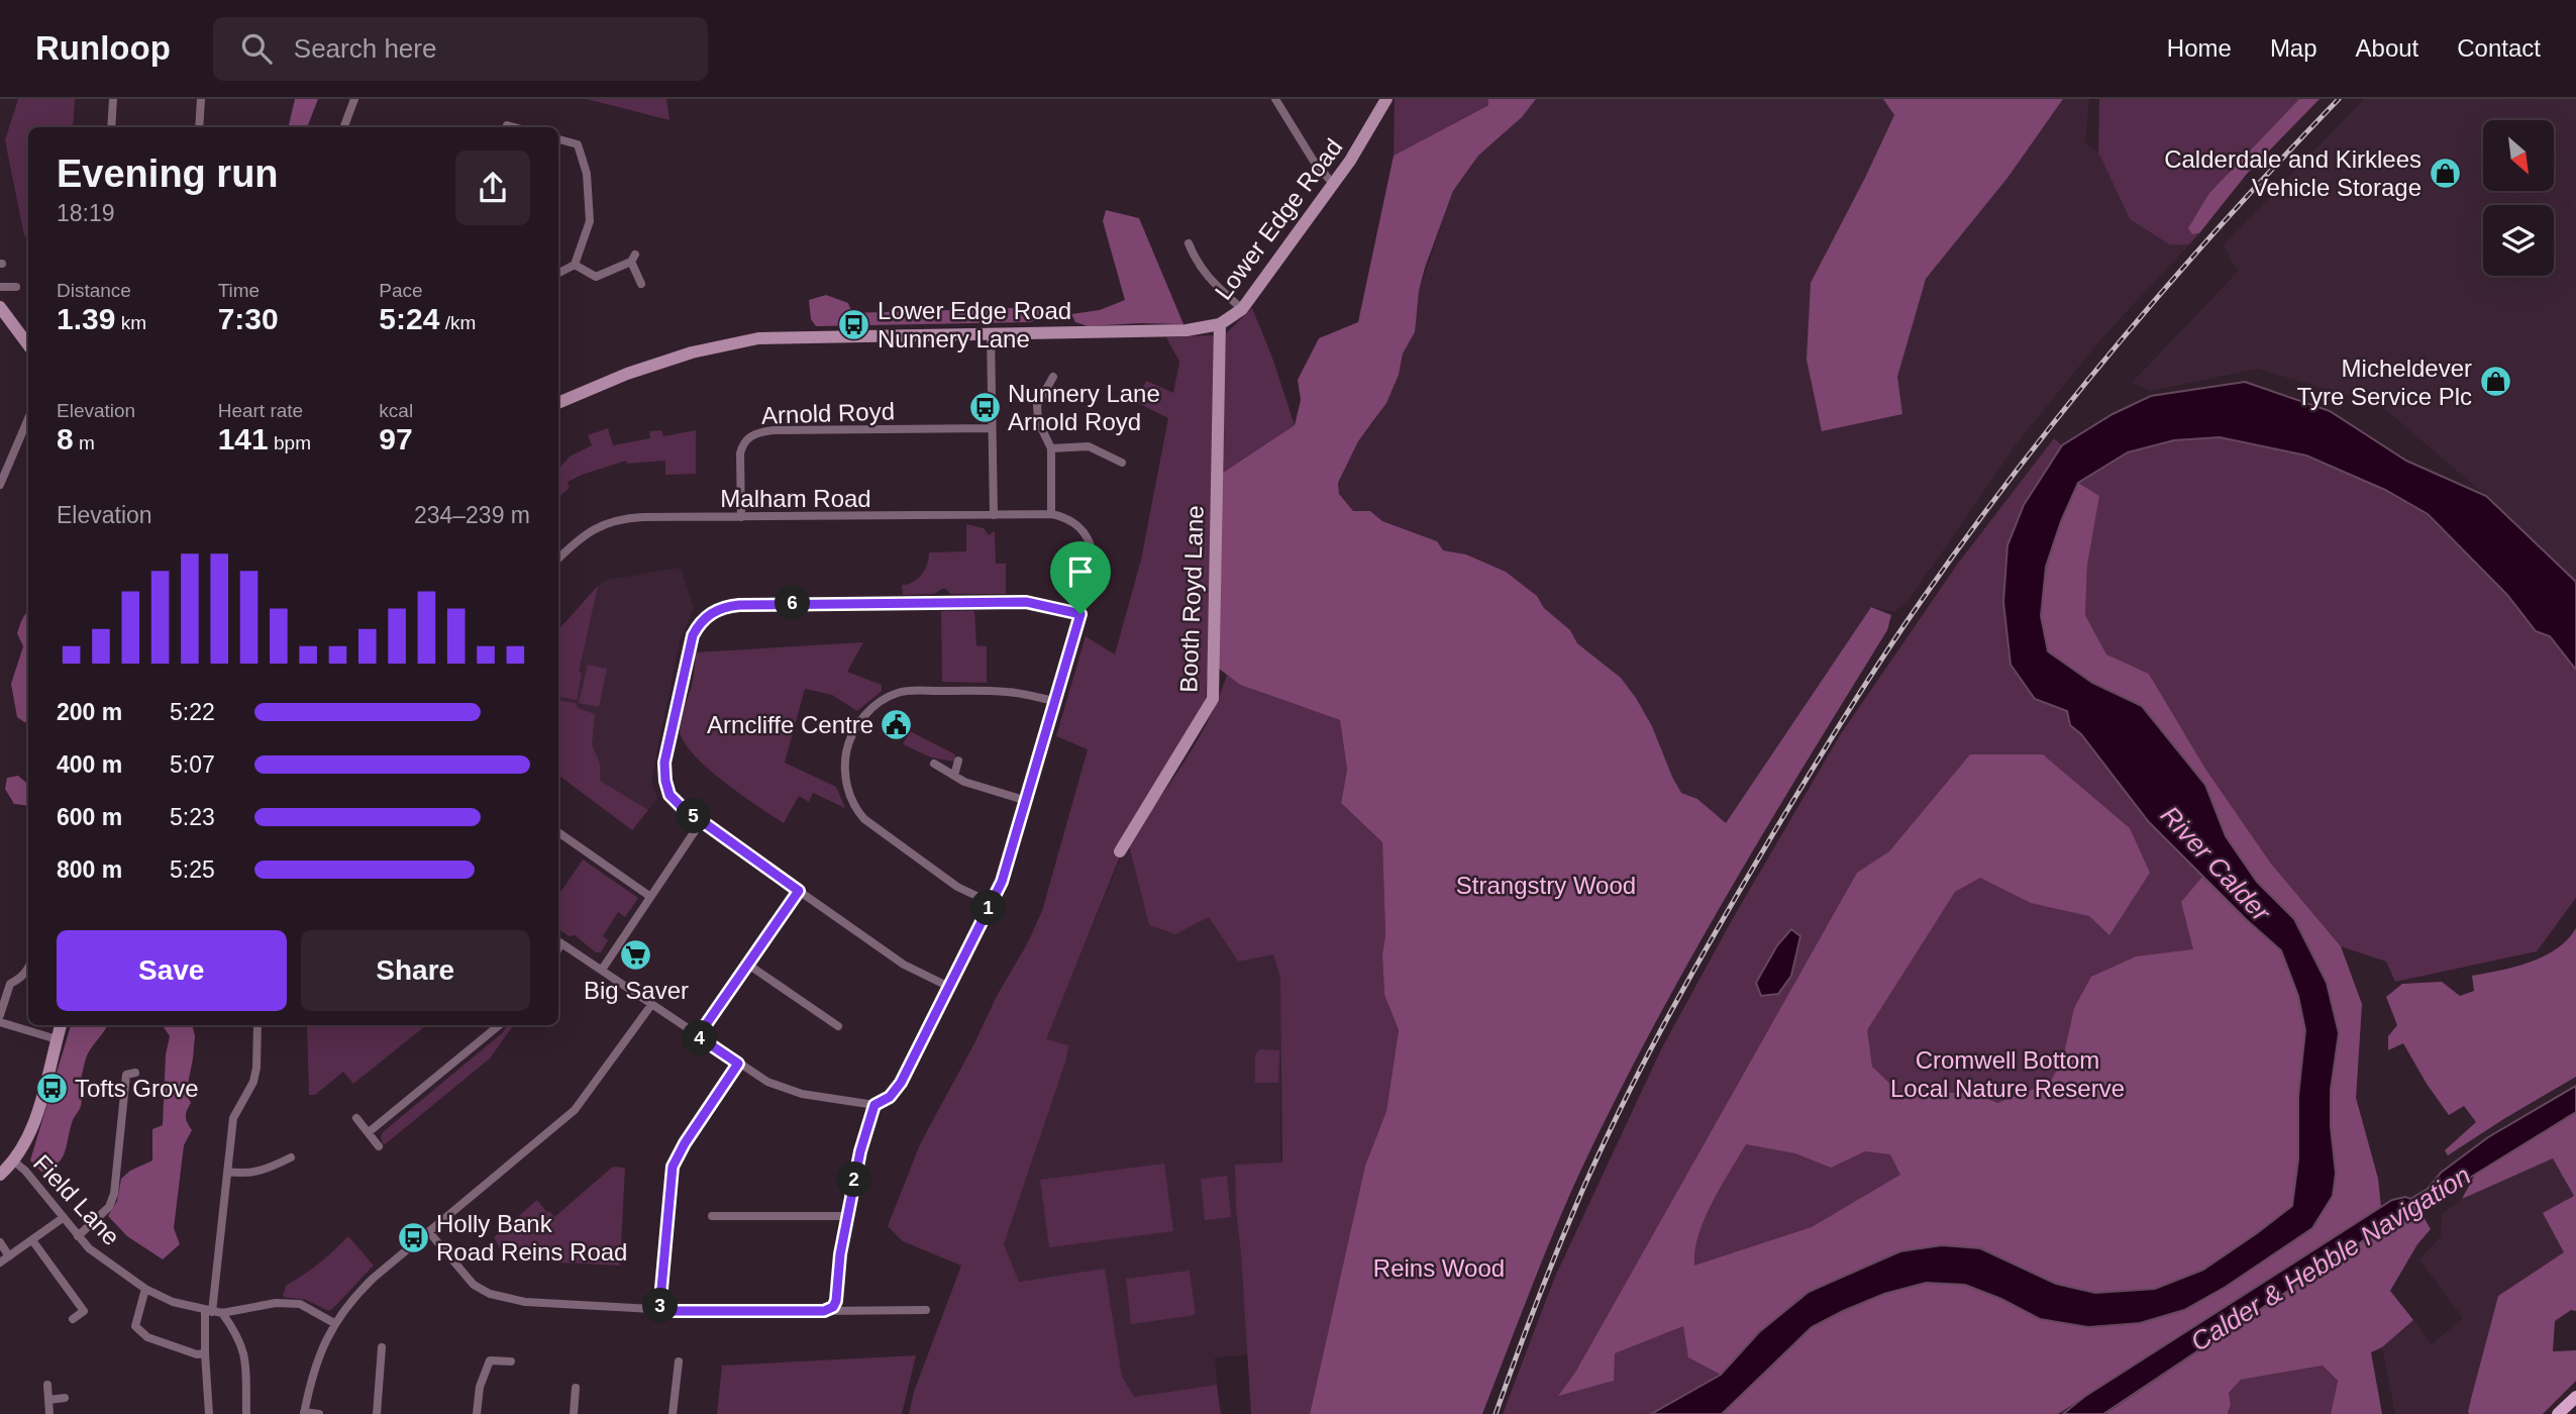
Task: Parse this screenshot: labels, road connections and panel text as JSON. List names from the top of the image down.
{
  "streets": {
    "street": [
      "Lower Edge Road",
      "Arnold Royd",
      "Malham Road",
      "Booth Royd Lane",
      "Field Lane"
    ]
  },
  "crossings": [
    ["Lower Edge Road", "Booth Royd Lane"],
    ["Arnold Royd", "Malham Road"]
  ],
  "water": ["River Calder", "Calder & Hebble Navigation"],
  "parks": ["Strangstry Wood", "Cromwell Bottom Local Nature Reserve", "Reins Wood"],
  "places": {
    "shop": ["Calderdale and Kirklees Vehicle Storage", "Micheldever Tyre Service Plc"],
    "bus stop": [
      "Lower Edge Road Nunnery Lane",
      "Nunnery Lane Arnold Royd",
      "Tofts Grove",
      "Holly Bank Road Reins Road"
    ],
    "public building": ["Arncliffe Centre"],
    "supermarket": ["Big Saver"]
  },
  "north": "bottom right",
  "page": {
    "header": "Runloop",
    "search": "Search here",
    "nav": [
      "Home",
      "Map",
      "About",
      "Contact"
    ],
    "heading": ["Evening run", "18:19"],
    "stats": [
      ["Distance", "1.39 km"],
      ["Time", "7:30"],
      ["Pace", "5:24 /km"],
      ["Elevation", "8 m"],
      ["Heart rate", "141 bpm"],
      ["kcal", "97"]
    ],
    "chart": ["Elevation", "234–239 m"],
    "pins": [
      "6",
      "5",
      "1",
      "4",
      "2",
      "3"
    ],
    "list": [
      {
        "name": "200 m",
        "note": "5:22"
      },
      {
        "name": "400 m",
        "note": "5:07"
      },
      {
        "name": "600 m",
        "note": "5:23"
      },
      {
        "name": "800 m",
        "note": "5:25"
      }
    ],
    "buttons": ["Save", "Share"]
  }
}
